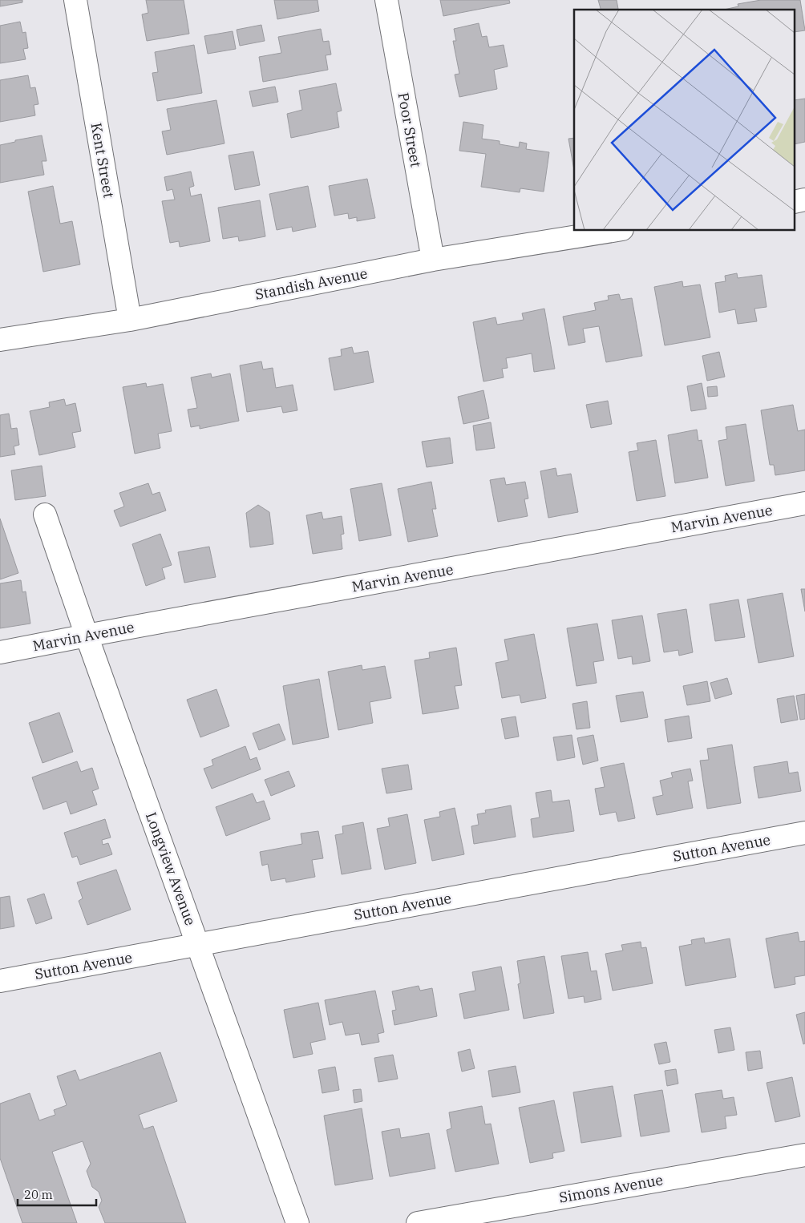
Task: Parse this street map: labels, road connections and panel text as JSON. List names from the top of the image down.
{
  "streets": {
    "street": [
      "Poor Street",
      "Kent Street",
      "Standish Avenue",
      "Marvin Avenue",
      "Sutton Avenue",
      "Longview Avenue",
      "Simons Avenue"
    ]
  },
  "crossings": [
    ["Poor Street", "Standish Avenue"],
    ["Kent Street", "Standish Avenue"],
    ["Marvin Avenue", "Longview Avenue"],
    ["Sutton Avenue", "Longview Avenue"]
  ],
  "scale_bar": "20 m"
}
